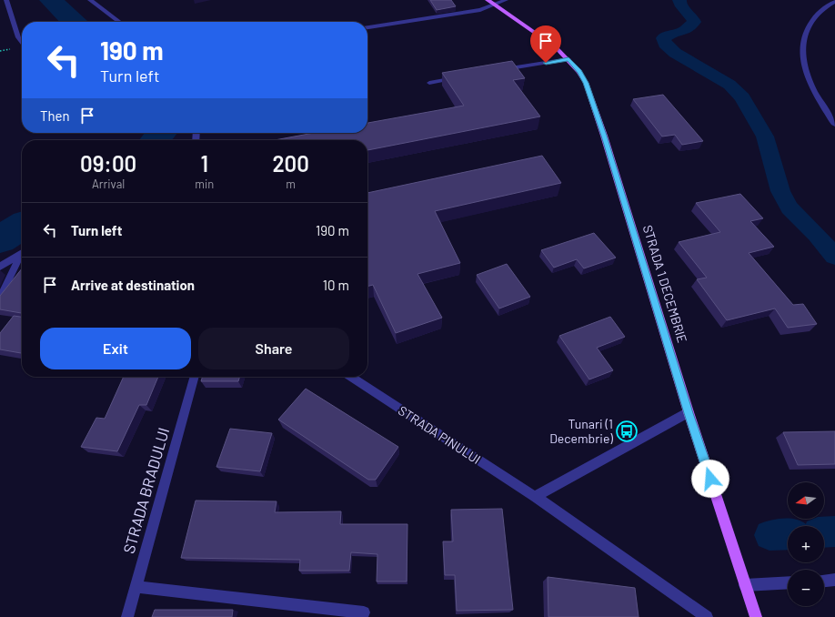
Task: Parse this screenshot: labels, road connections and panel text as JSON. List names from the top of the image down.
{
  "streets": {
    "main road": ["STRADA 1 DECEMBRIE"],
    "street": ["STRADA PINULUI", "STRADA BRADULUI"]
  },
  "places": {
    "bus stop": ["Tunari (1 Decembrie)"]
  },
  "north": "left",
  "page": {
    "turn": ["190 m", "Turn left"],
    "then": "Then",
    "eta": [
      "09:00",
      "Arrival",
      "1",
      "min",
      "200",
      "m"
    ],
    "list": [
      {
        "name": "Turn left",
        "value": "190 m"
      },
      {
        "name": "Arrive at destination",
        "value": "10 m"
      }
    ],
    "buttons": ["Exit", "Share"],
    "map_buttons": ["+", "−"]
  }
}
